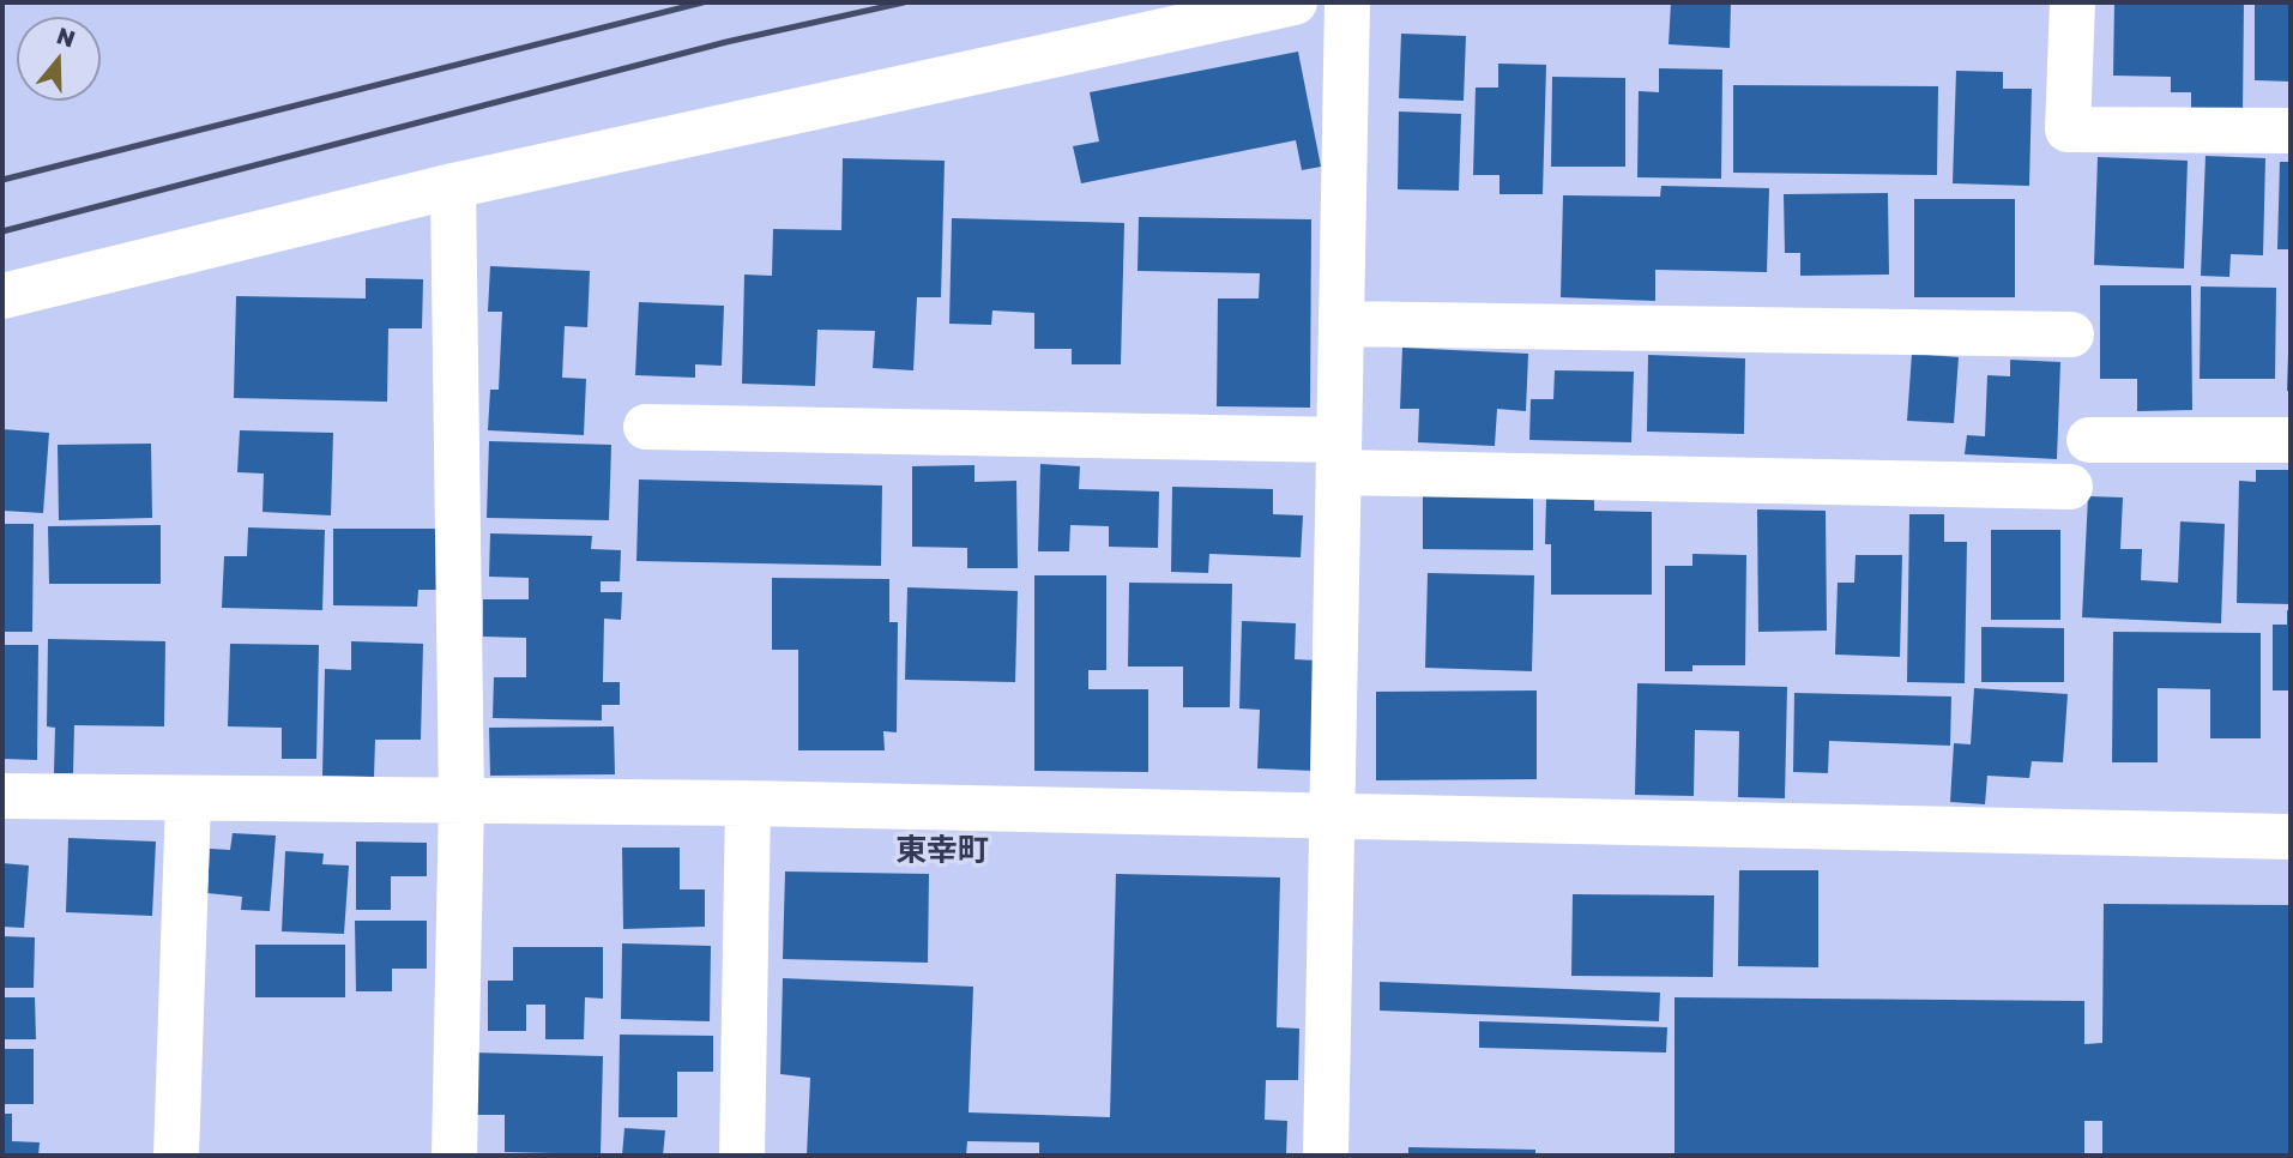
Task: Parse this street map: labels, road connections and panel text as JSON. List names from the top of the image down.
{
  "districts": ["東幸町"],
  "north": "top"
}
